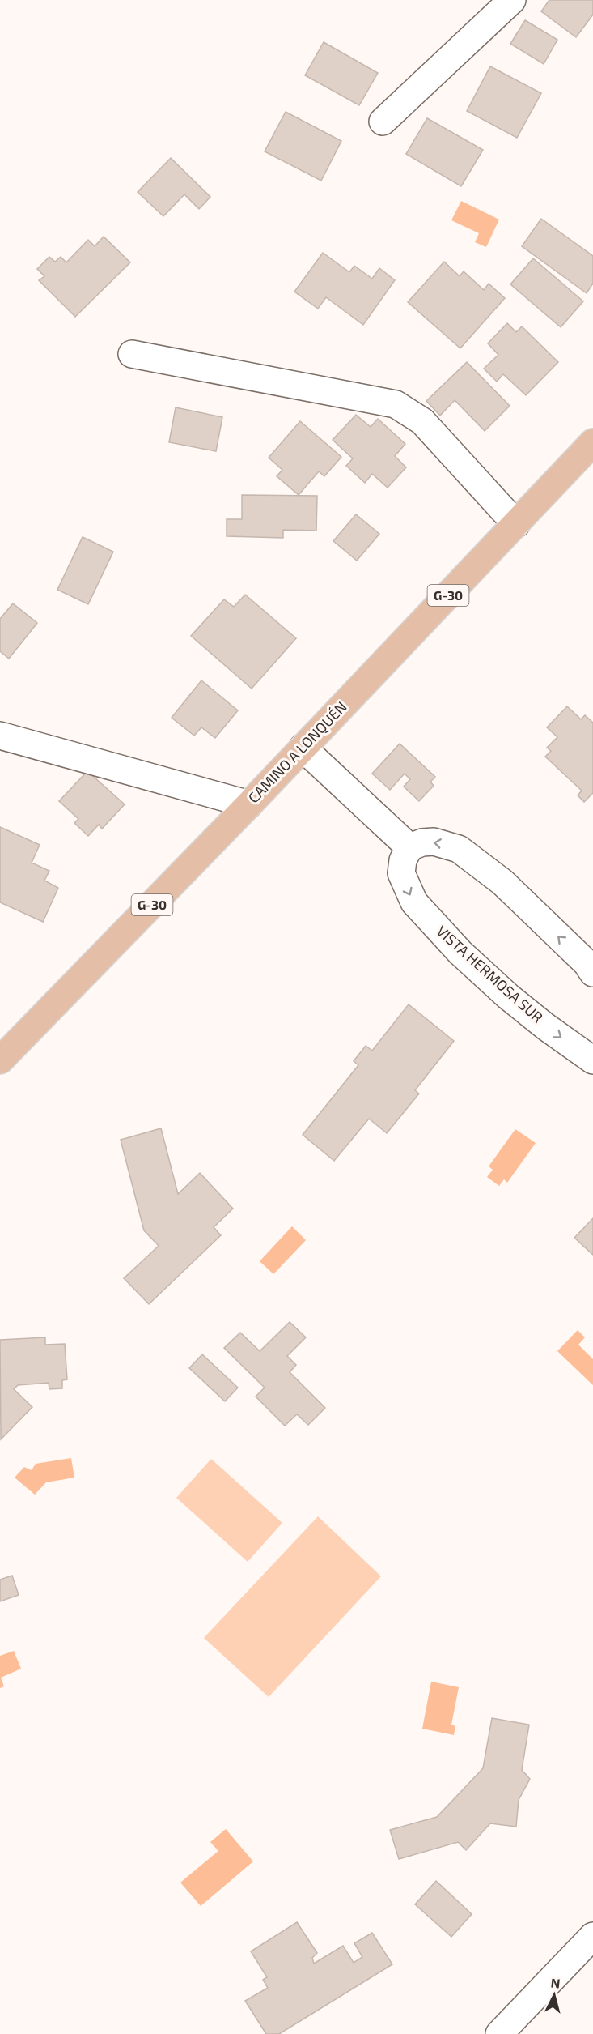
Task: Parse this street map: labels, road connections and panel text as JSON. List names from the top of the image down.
{
  "streets": {
    "main road": ["G-30", "CAMINO A LONQUÉN"],
    "street": ["VISTA HERMOSA SUR"]
  },
  "north": "top"
}
